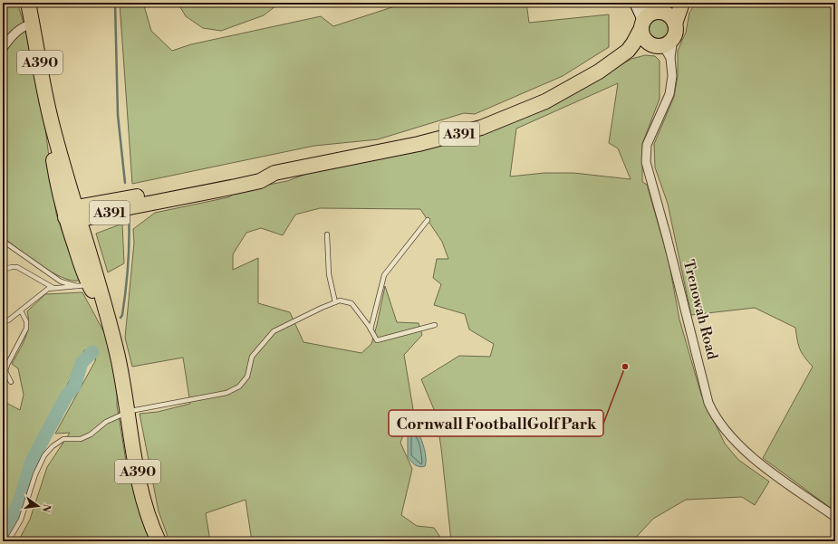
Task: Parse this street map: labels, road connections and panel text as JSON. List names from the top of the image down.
{
  "streets": {
    "highway": ["A390", "A391"],
    "street": ["Trenowah Road"]
  },
  "crossings": [
    ["A390", "A391"],
    ["A391", "Trenowah Road"]
  ],
  "places": ["Cornwall FootballGolf Park"],
  "north": "right"
}
